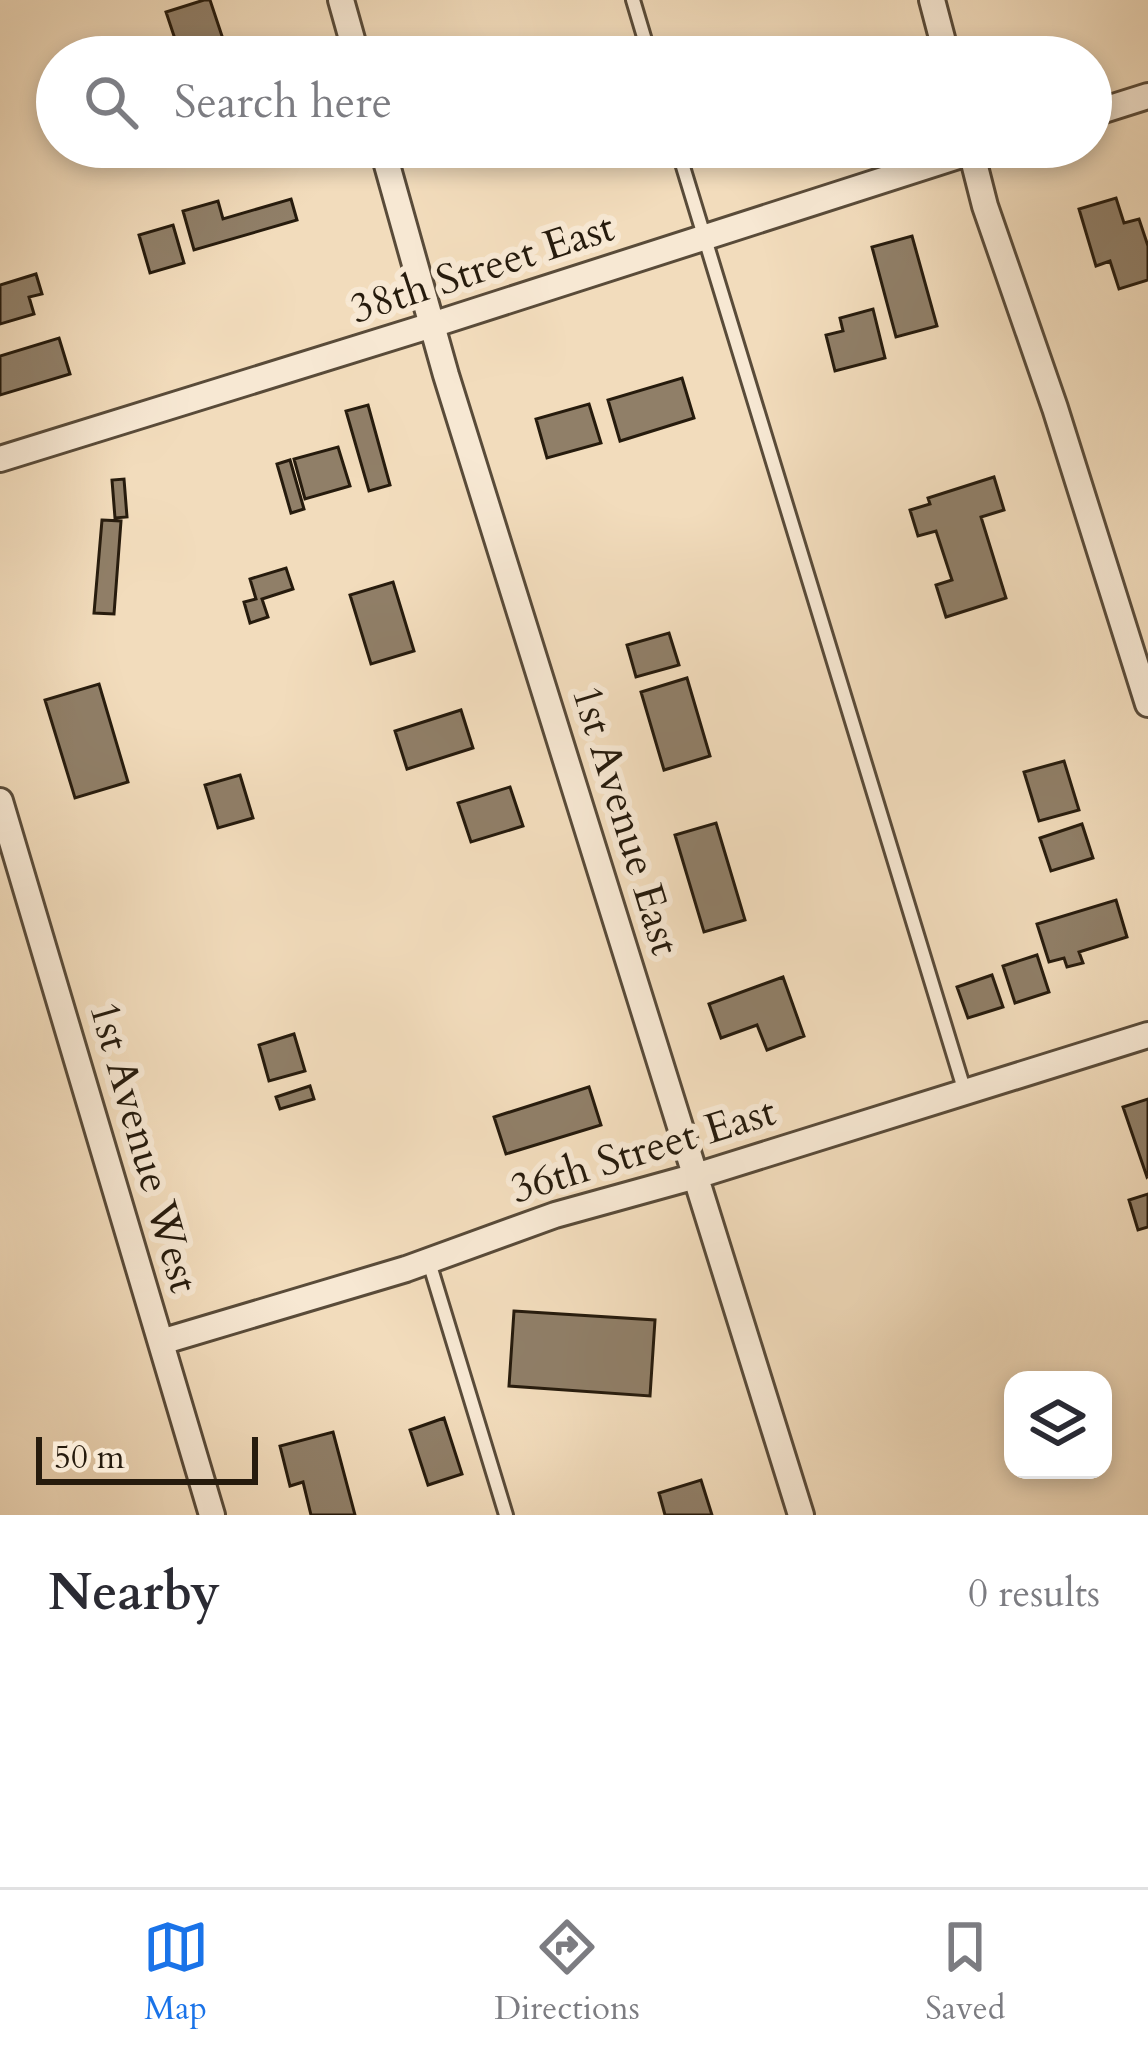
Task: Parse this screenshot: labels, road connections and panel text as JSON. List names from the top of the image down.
{
  "streets": {
    "street": [
      "38th Street East",
      "1st Avenue East",
      "1st Avenue West",
      "36th Street East"
    ]
  },
  "crossings": [
    ["38th Street East", "1st Avenue East"],
    ["1st Avenue East", "36th Street East"],
    ["1st Avenue West", "36th Street East"]
  ],
  "scale_bar": "50 m",
  "page": {
    "search": "Search here",
    "scale": "50 m",
    "heading": ["Nearby", "0 results"],
    "nav": ["Map", "Directions", "Saved"]
  }
}
